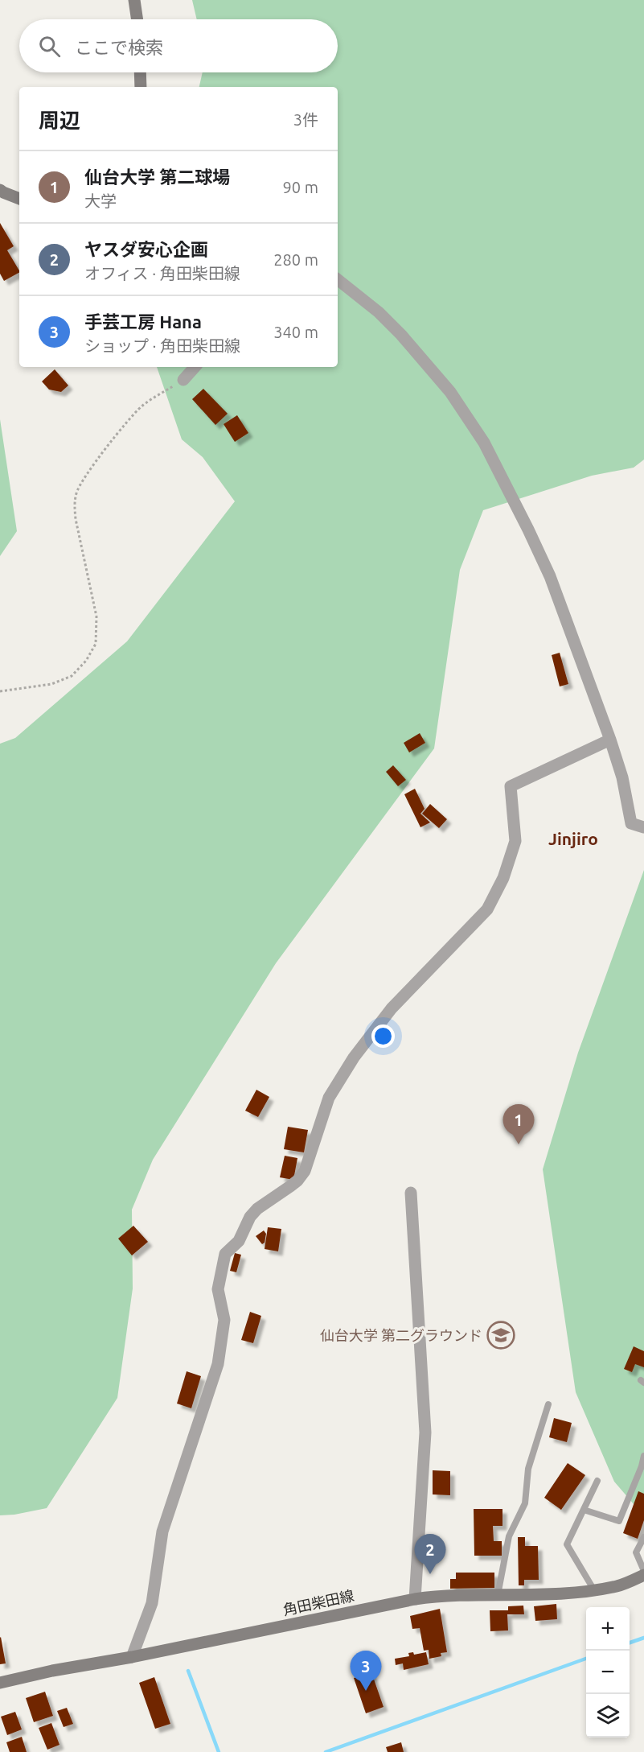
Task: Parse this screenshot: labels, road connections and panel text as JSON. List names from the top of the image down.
{
  "streets": {
    "main road": ["角田柴田線"]
  },
  "districts": ["Jinjiro"],
  "places": {
    "school or university": ["仙台大学 第二グラウンド"]
  },
  "page": {
    "search": "ここで検索",
    "heading": ["周辺", "3件"],
    "list": [
      {
        "mark": "1",
        "name": "仙台大学 第二球場",
        "note": "大学",
        "value": "90 m"
      },
      {
        "mark": "2",
        "name": "ヤスダ安心企画",
        "note": "オフィス · 角田柴田線",
        "value": "280 m"
      },
      {
        "mark": "3",
        "name": "手芸工房 Hana",
        "note": "ショップ · 角田柴田線",
        "value": "340 m"
      }
    ],
    "pins": ["1", "2", "3"],
    "map_buttons": ["+", "−"]
  }
}
